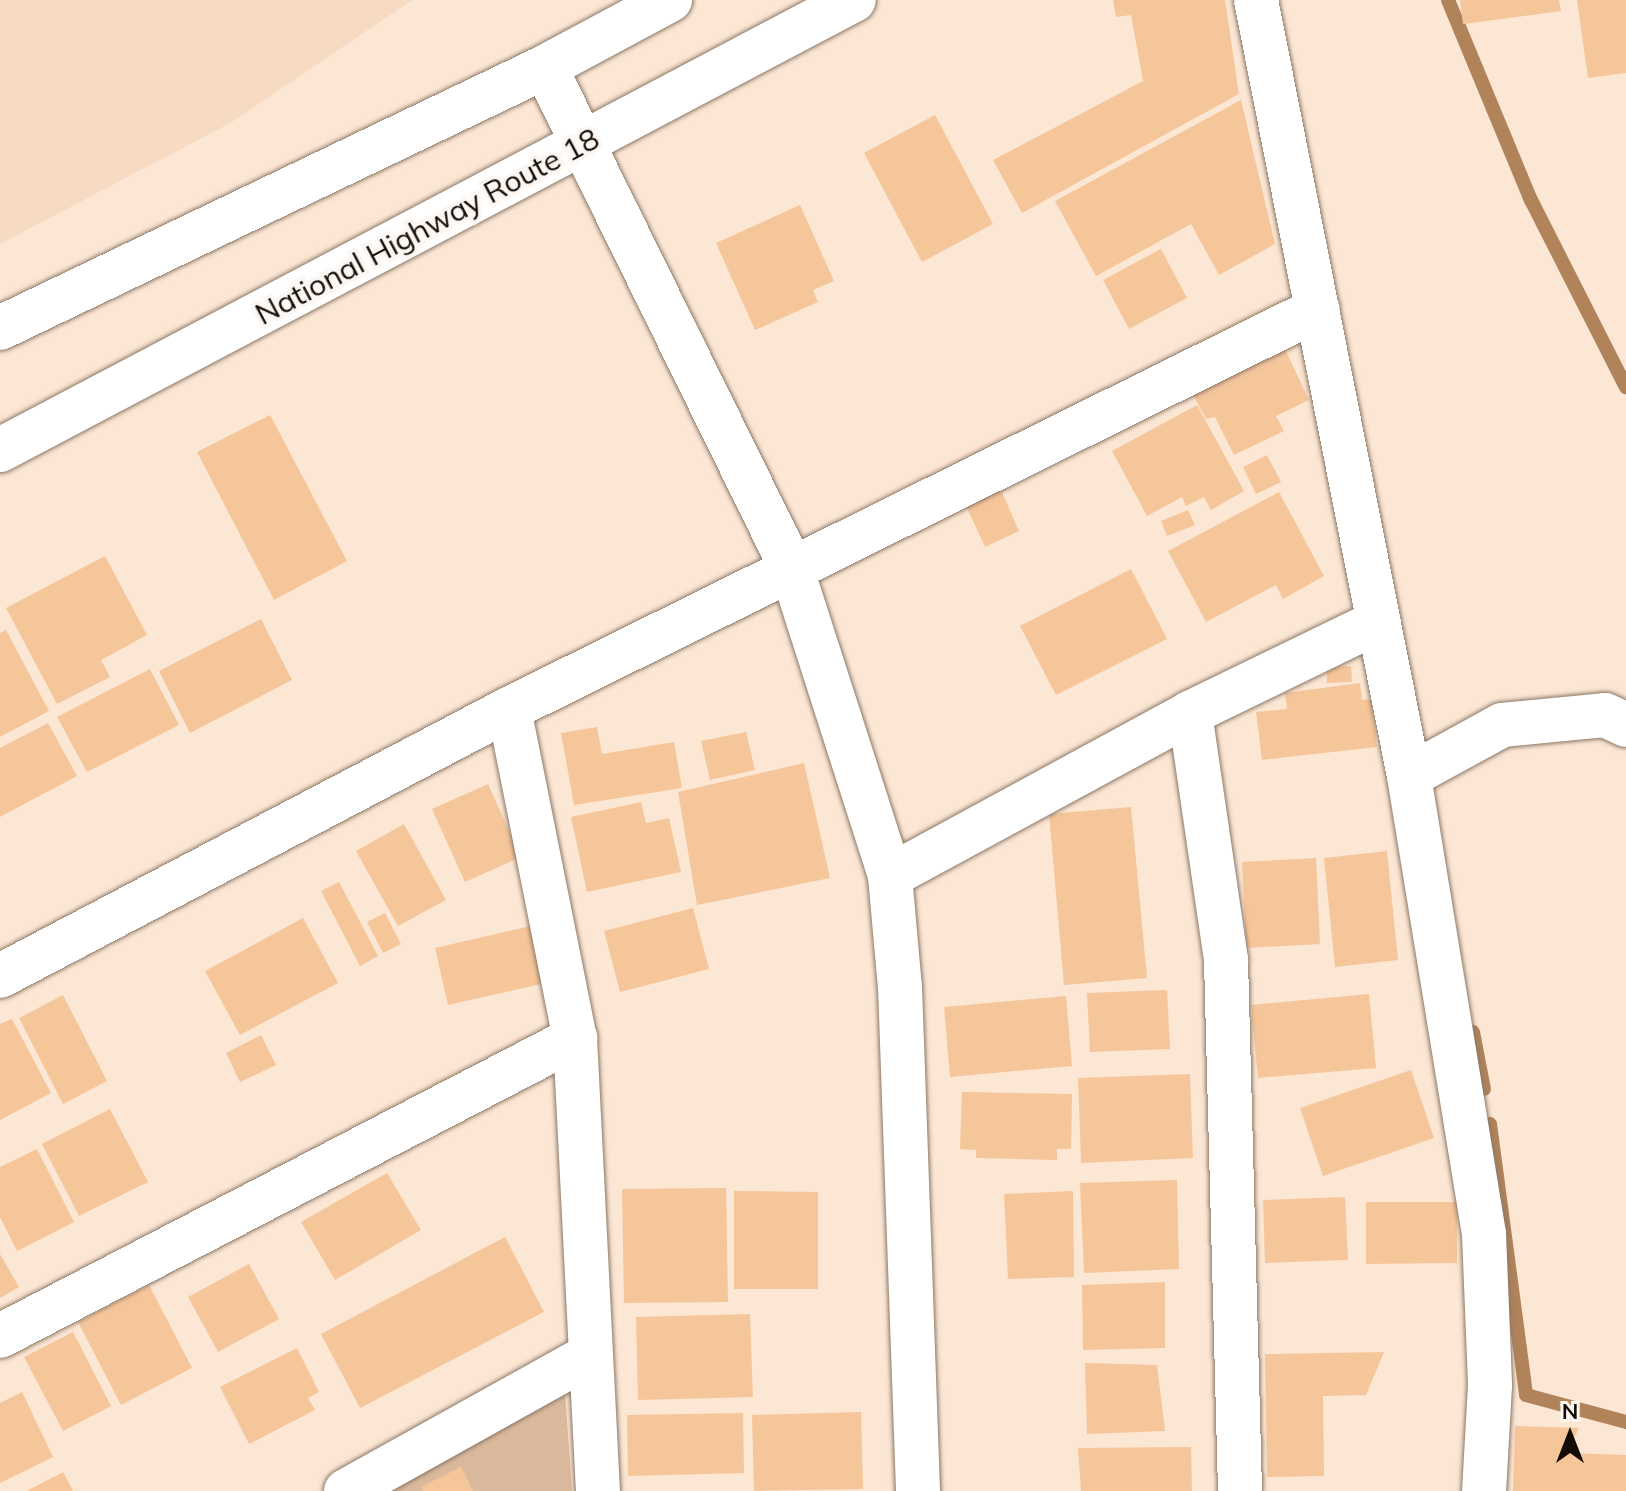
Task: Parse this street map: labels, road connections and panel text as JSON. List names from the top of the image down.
{
  "streets": {
    "main road": ["National Highway Route 18"]
  },
  "north": "top"
}
